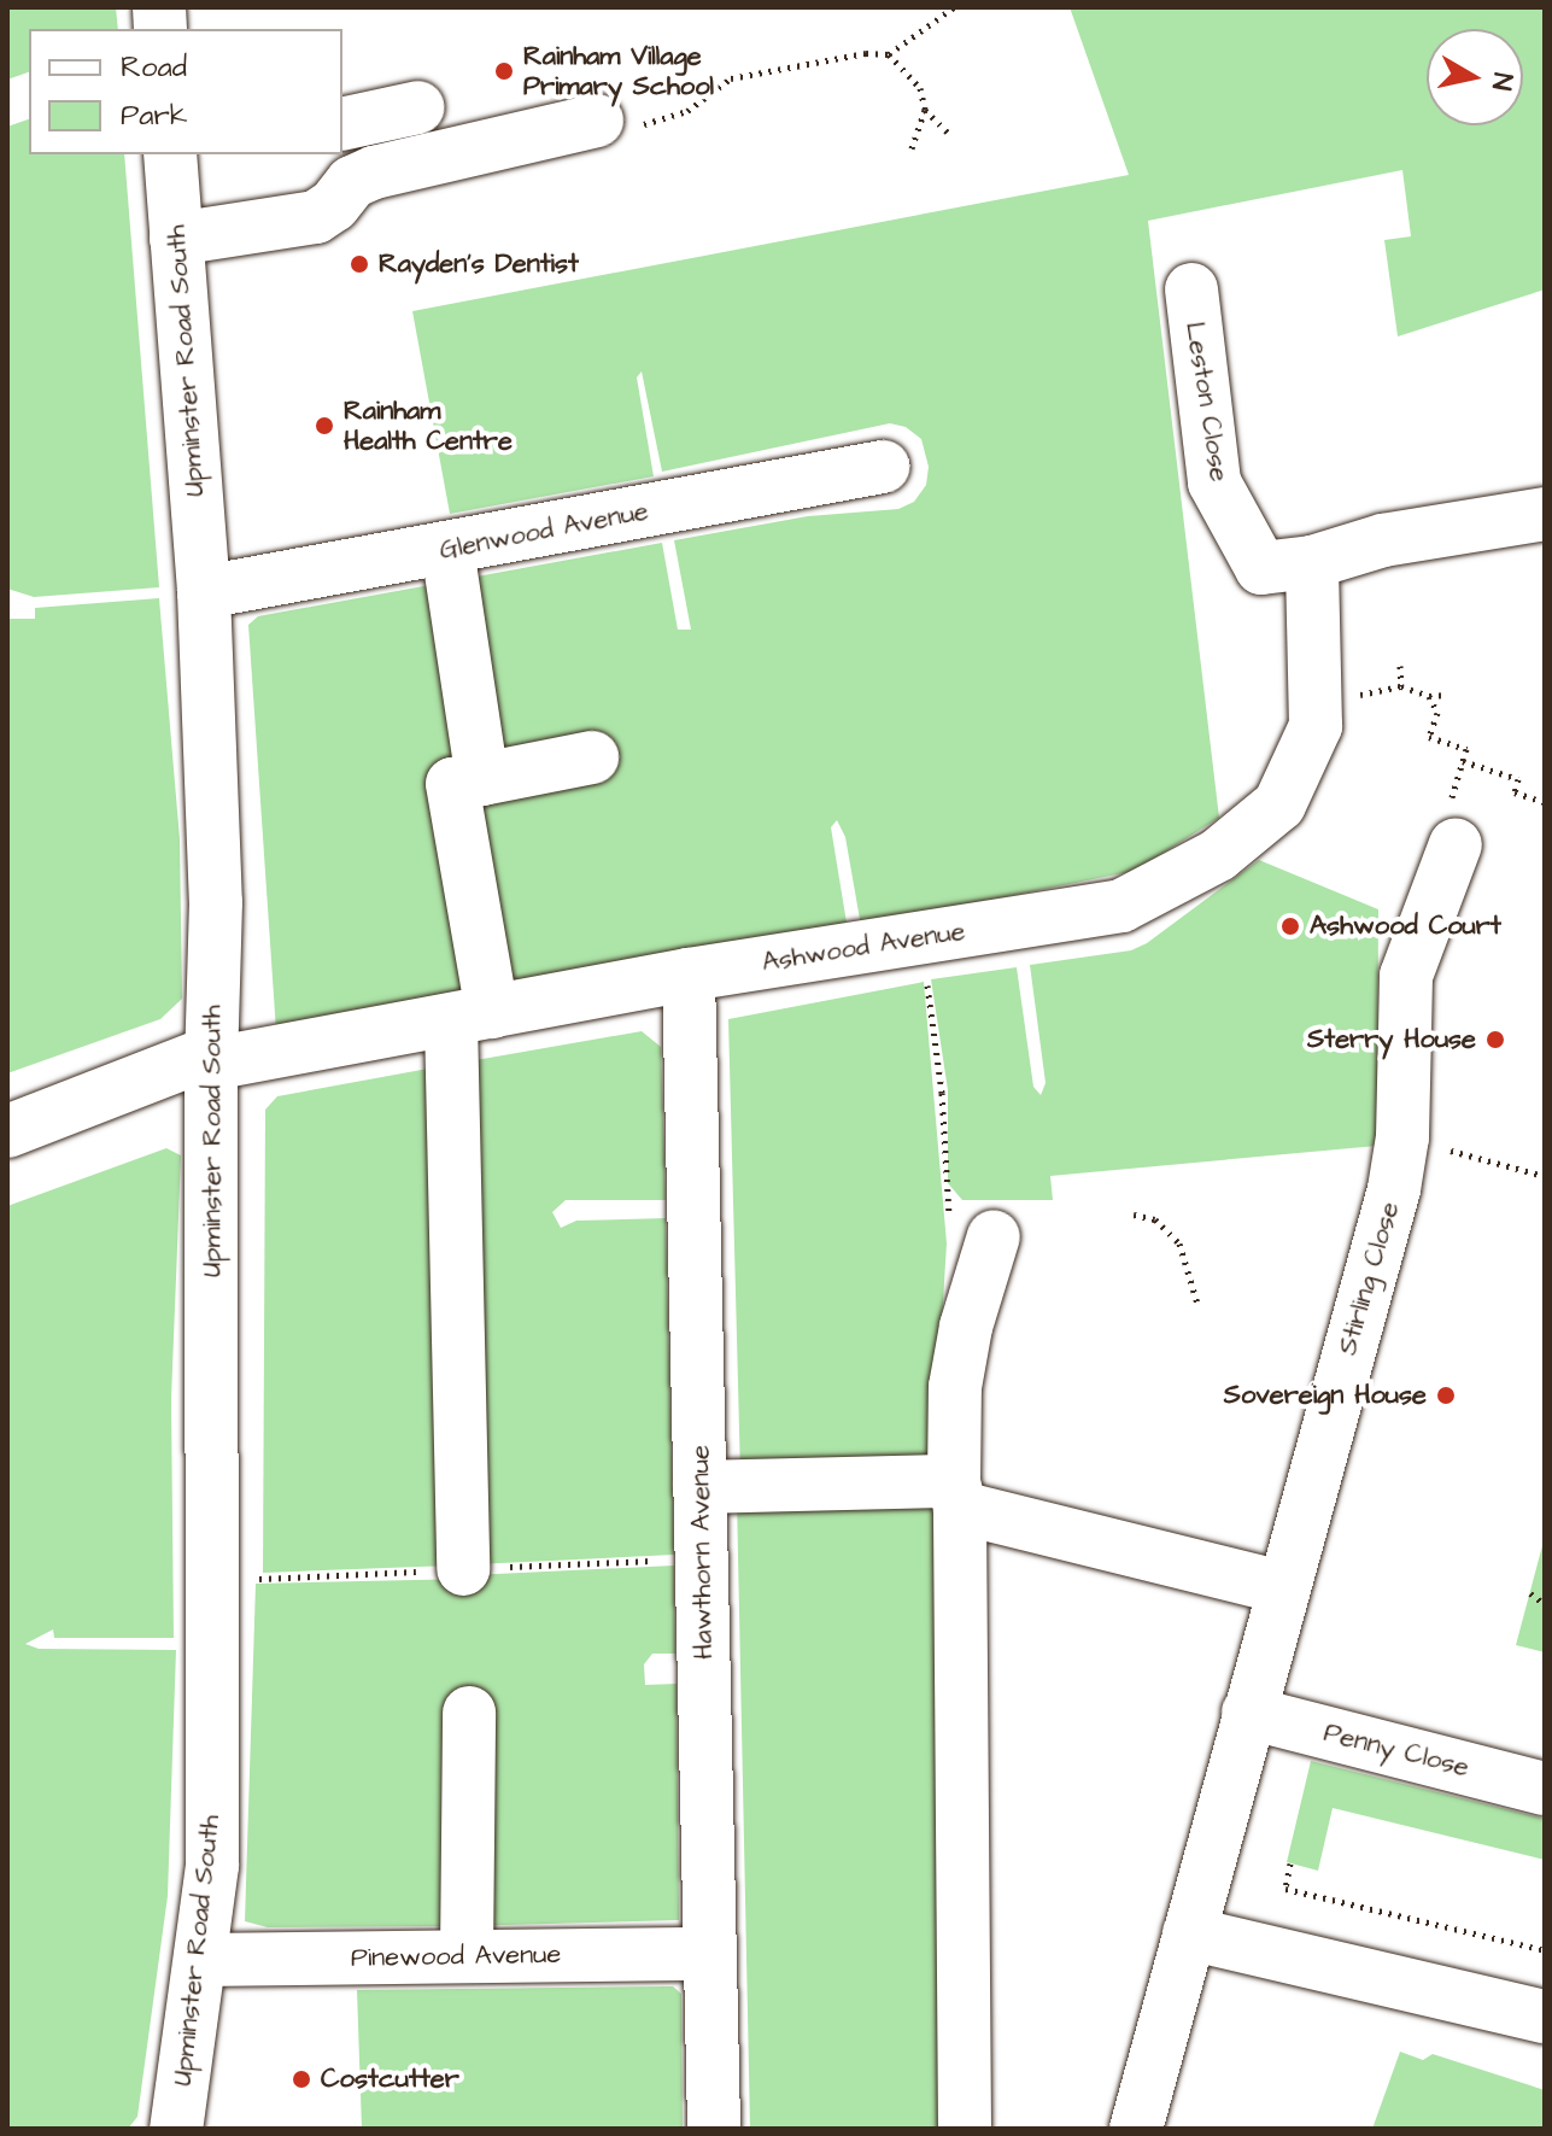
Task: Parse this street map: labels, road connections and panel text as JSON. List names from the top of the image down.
{
  "streets": {
    "street": [
      "Upminster Road South",
      "Leston Close",
      "Glenwood Avenue",
      "Ashwood Avenue",
      "Stirling Close",
      "Hawthorn Avenue",
      "Penny Close",
      "Pinewood Avenue"
    ]
  },
  "crossings": [
    ["Upminster Road South", "Glenwood Avenue"],
    ["Upminster Road South", "Ashwood Avenue"],
    ["Upminster Road South", "Pinewood Avenue"],
    ["Leston Close", "Ashwood Avenue"],
    ["Ashwood Avenue", "Hawthorn Avenue"],
    ["Stirling Close", "Penny Close"],
    ["Hawthorn Avenue", "Pinewood Avenue"]
  ],
  "places": [
    "Rainham Village Primary School",
    "Rayden's Dentist",
    "Rainham Health Centre",
    "Ashwood Court",
    "Sterry House",
    "Sovereign House",
    "Costcutter"
  ],
  "legend": ["Road", "Park"],
  "north": "right"
}
